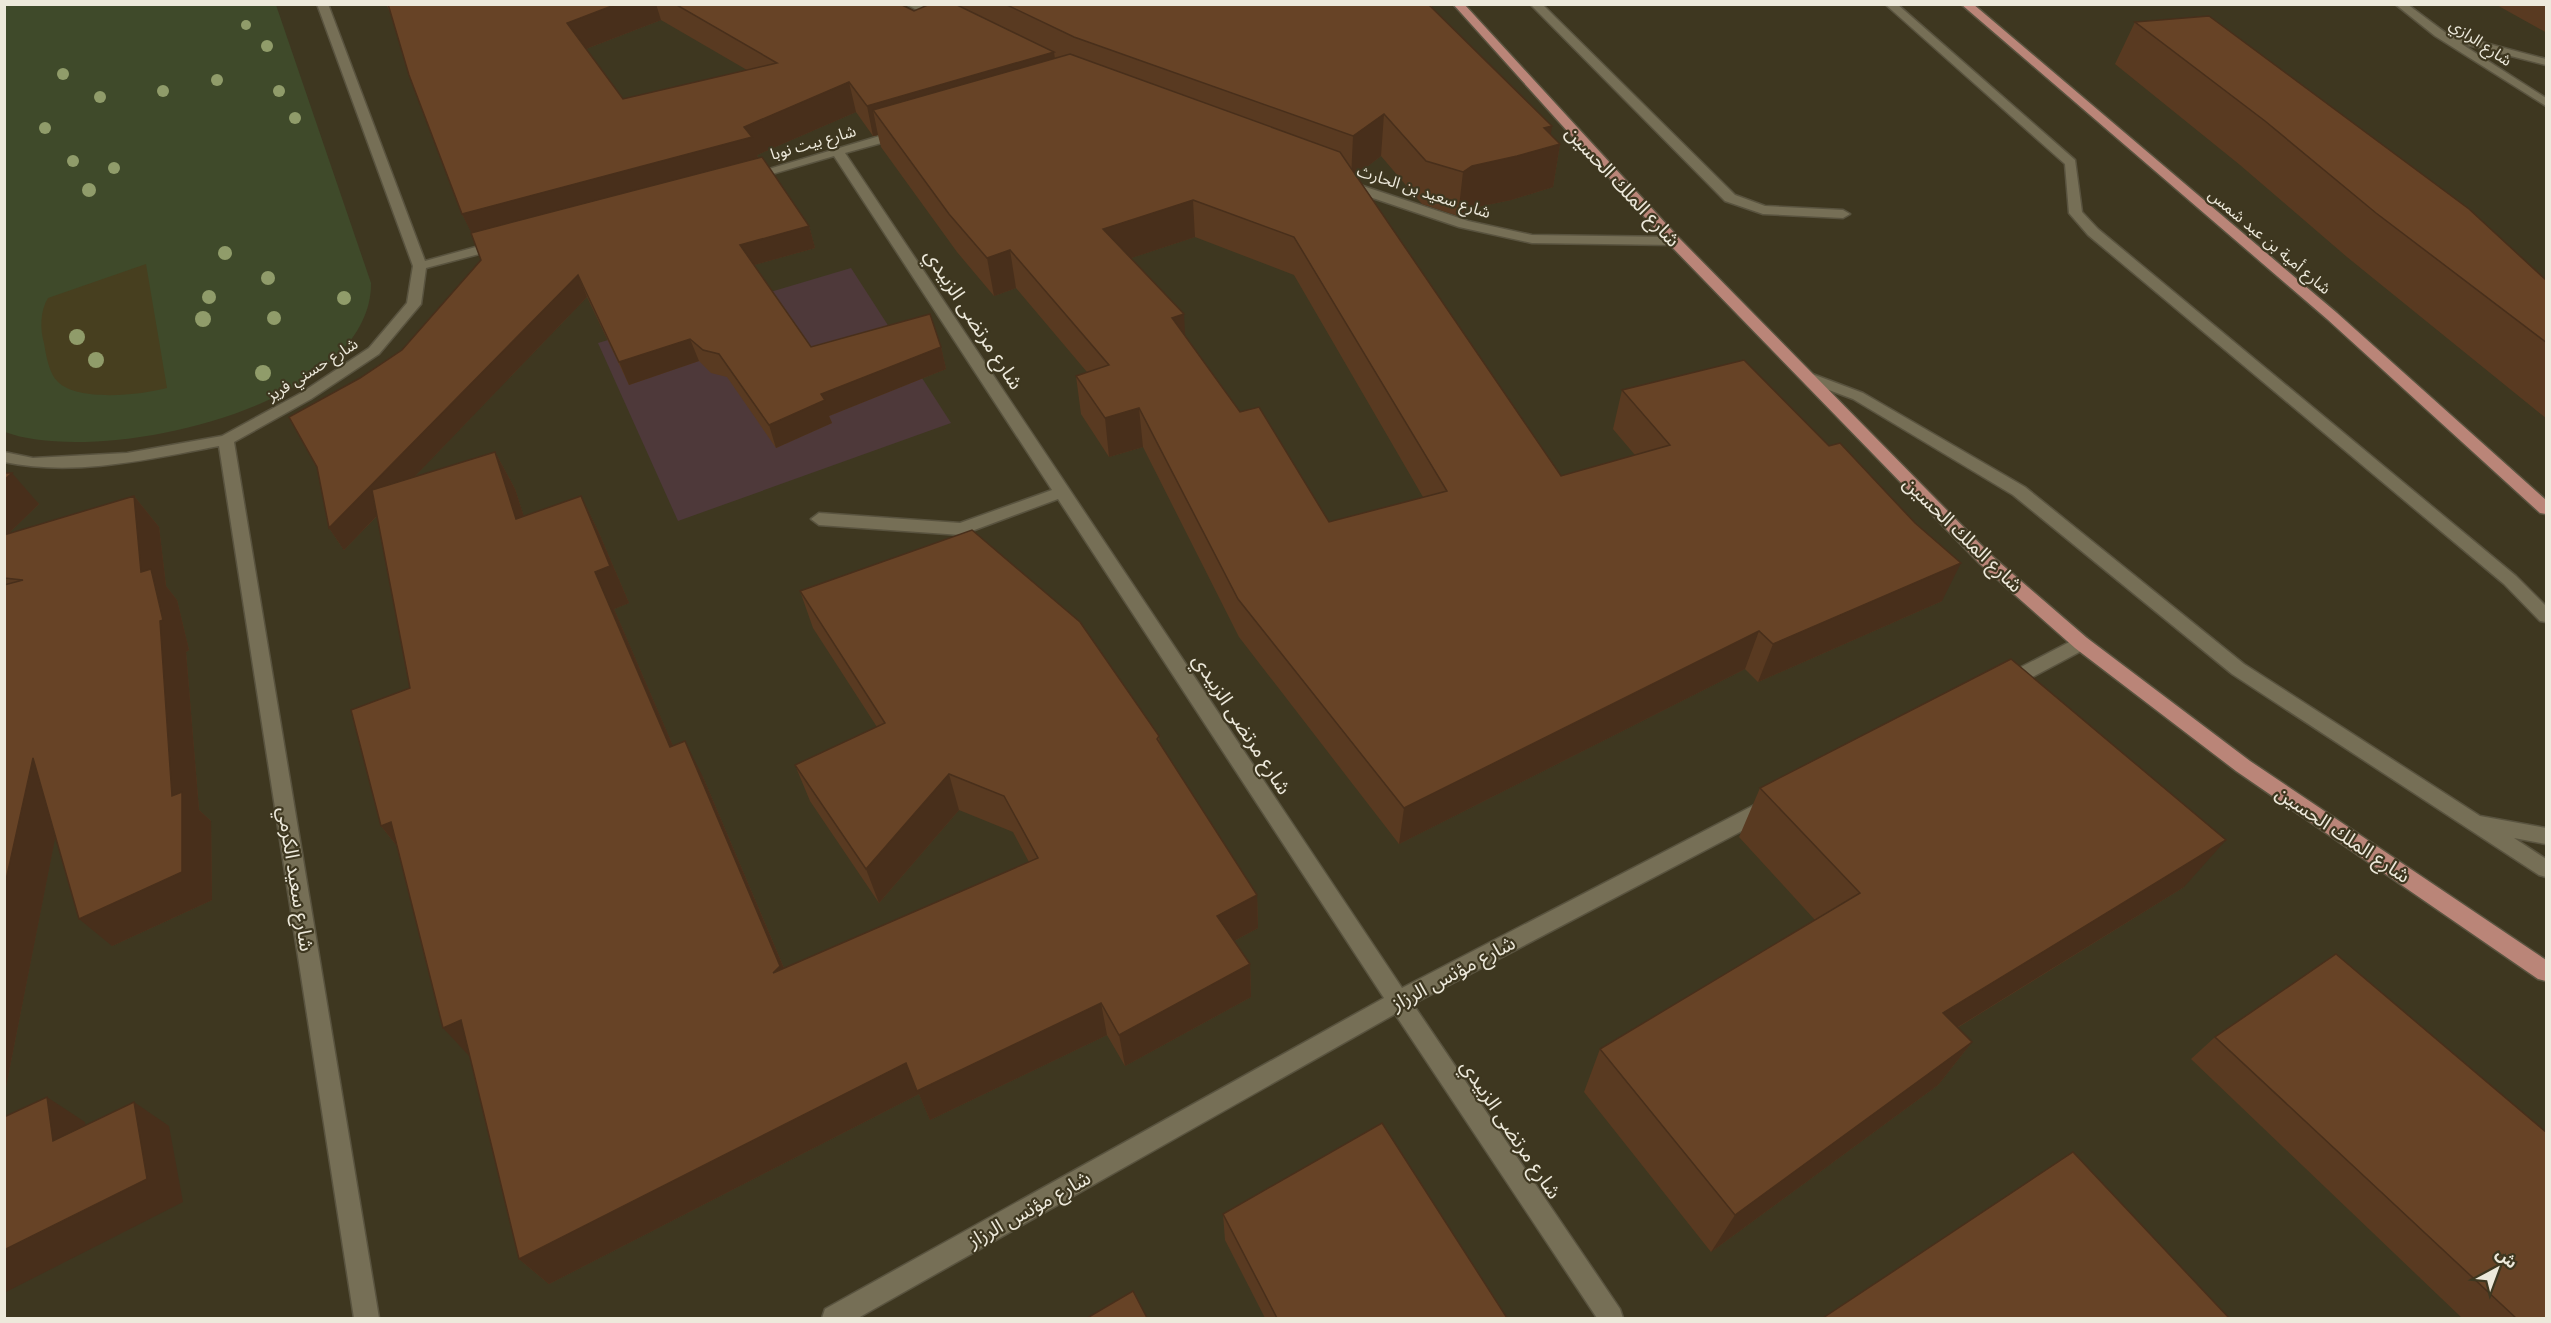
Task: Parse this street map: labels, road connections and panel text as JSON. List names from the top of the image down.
{
  "streets": {
    "main road": ["شارع الملك الحسين", "شارع أمية بن عبد شمس"],
    "street": [
      "شارع الرازي",
      "شارع بيت نوبا",
      "شارع سعيد بن الحارث",
      "شارع مرتضى الزبيدي",
      "شارع حسني فريز",
      "شارع سعيد الكرمي",
      "شارع مؤنس الرزاز"
    ]
  },
  "crossings": [
    ["شارع بيت نوبا", "شارع مرتضى الزبيدي"],
    ["شارع الملك الحسين", "شارع سعيد بن الحارث"],
    ["شارع مرتضى الزبيدي", "شارع مؤنس الرزاز"],
    ["شارع حسني فريز", "شارع سعيد الكرمي"]
  ],
  "north": "top right"
}
